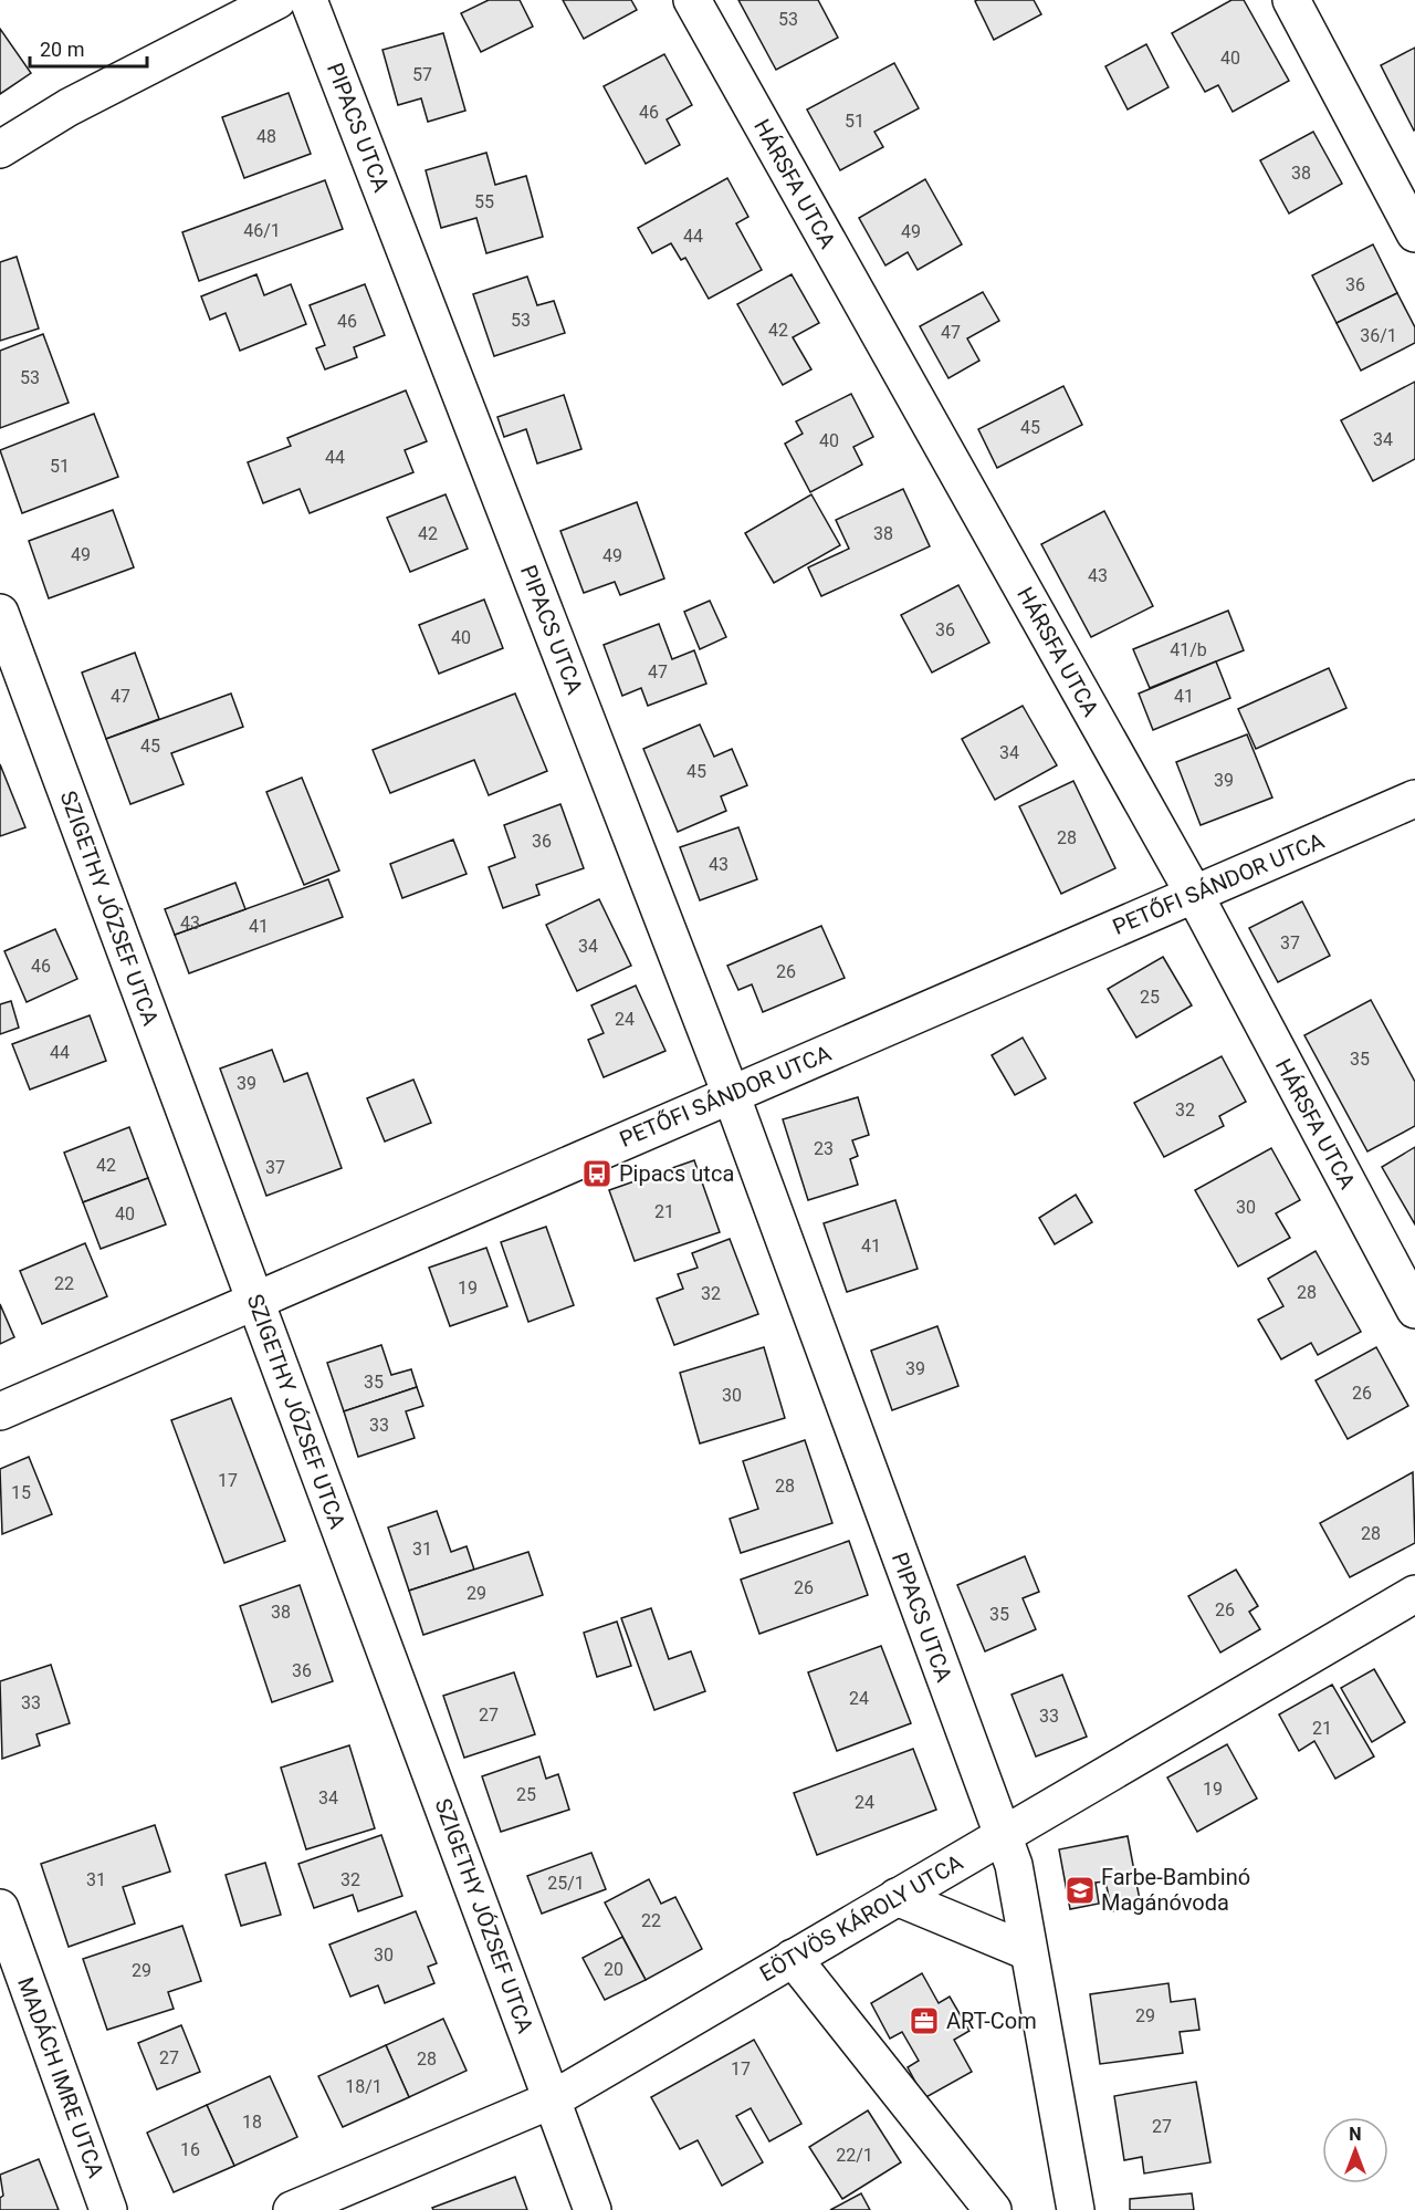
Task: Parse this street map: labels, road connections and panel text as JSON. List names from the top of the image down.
{
  "streets": {
    "street": [
      "PIPACS UTCA",
      "HÁRSFA UTCA",
      "PETŐFI SÁNDOR UTCA",
      "SZIGETHY JÓZSEF UTCA",
      "EÖTVÖS KÁROLY UTCA",
      "MADÁCH IMRE UTCA"
    ]
  },
  "crossings": [
    ["PIPACS UTCA", "PETŐFI SÁNDOR UTCA"],
    ["PIPACS UTCA", "EÖTVÖS KÁROLY UTCA"],
    ["HÁRSFA UTCA", "PETŐFI SÁNDOR UTCA"],
    ["PETŐFI SÁNDOR UTCA", "SZIGETHY JÓZSEF UTCA"],
    ["SZIGETHY JÓZSEF UTCA", "EÖTVÖS KÁROLY UTCA"]
  ],
  "places": {
    "bus stop": ["Pipacs utca"],
    "school or university": ["Farbe-Bambinó Magánóvoda"],
    "office": ["ART-Com"]
  },
  "house_numbers": [
    "53",
    "40",
    "57",
    "46",
    "51",
    "48",
    "38",
    "55",
    "46/1",
    "49",
    "44",
    "36",
    "53",
    "46",
    "42",
    "47",
    "36/1",
    "53",
    "45",
    "34",
    "40",
    "44",
    "51",
    "42",
    "38",
    "49",
    "49",
    "43",
    "36",
    "40",
    "41/b",
    "47",
    "47",
    "41",
    "45",
    "34",
    "45",
    "39",
    "28",
    "36",
    "43",
    "43",
    "41",
    "37",
    "34",
    "46",
    "26",
    "25",
    "24",
    "44",
    "35",
    "39",
    "32",
    "23",
    "42",
    "37",
    "30",
    "21",
    "40",
    "41",
    "22",
    "19",
    "28",
    "32",
    "39",
    "35",
    "26",
    "30",
    "33",
    "17",
    "28",
    "15",
    "28",
    "31",
    "26",
    "29",
    "26",
    "38",
    "35",
    "36",
    "24",
    "33",
    "27",
    "33",
    "21",
    "19",
    "25",
    "34",
    "24",
    "31",
    "32",
    "25/1",
    "22",
    "30",
    "20",
    "29",
    "29",
    "27",
    "28",
    "17",
    "18/1",
    "18",
    "27",
    "16",
    "22/1"
  ],
  "scale_bar": "20 m",
  "north": "top"
}
